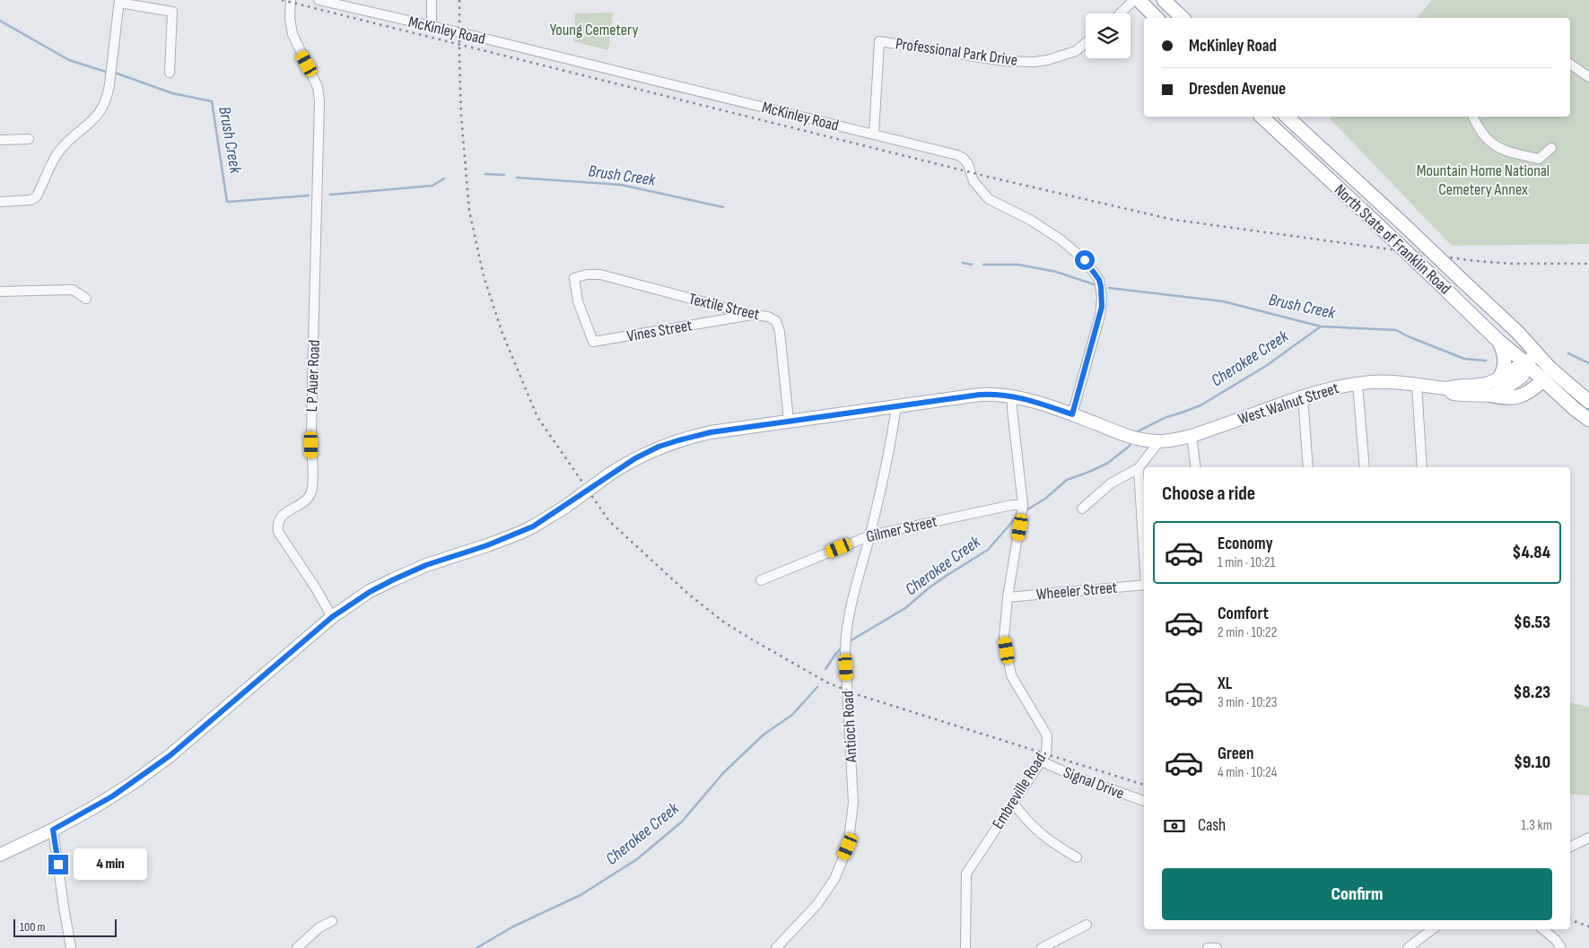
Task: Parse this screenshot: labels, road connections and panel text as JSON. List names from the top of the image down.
{
  "streets": {
    "highway": ["North State of Franklin Road"],
    "main road": ["West Walnut Street"],
    "street": [
      "McKinley Road",
      "Professional Park Drive",
      "Textile Street",
      "Vines Street",
      "L P Auer Road",
      "Gilmer Street",
      "Wheeler Street",
      "Antioch Road",
      "Signal Drive",
      "Embreville Road"
    ]
  },
  "crossings": [
    ["McKinley Road", "Professional Park Drive"],
    ["McKinley Road", "West Walnut Street"],
    ["North State of Franklin Road", "West Walnut Street"],
    ["Textile Street", "Vines Street"],
    ["Textile Street", "West Walnut Street"],
    ["L P Auer Road", "West Walnut Street"],
    ["West Walnut Street", "Antioch Road"],
    ["West Walnut Street", "Embreville Road"],
    ["Gilmer Street", "Antioch Road"],
    ["Gilmer Street", "Embreville Road"],
    ["Wheeler Street", "Embreville Road"],
    ["Signal Drive", "Embreville Road"]
  ],
  "water": ["Brush Creek", "Cherokee Creek"],
  "parks": ["Young Cemetery", "Mountain Home National Cemetery Annex"],
  "scale_bar": "100 m",
  "page": {
    "banner": ["McKinley Road", "Dresden Avenue"],
    "heading": "Choose a ride",
    "list": [
      {
        "name": "Economy",
        "note": "1 min · 10:21",
        "value": "$4.84"
      },
      {
        "name": "Comfort",
        "note": "2 min · 10:22",
        "value": "$6.53"
      },
      {
        "name": "XL",
        "note": "3 min · 10:23",
        "value": "$8.23"
      },
      {
        "name": "Green",
        "note": "4 min · 10:24",
        "value": "$9.10"
      }
    ],
    "pay": ["Cash", "1.3 km"],
    "bubble": "4 min",
    "buttons": "Confirm",
    "scale": "100 m"
  }
}
